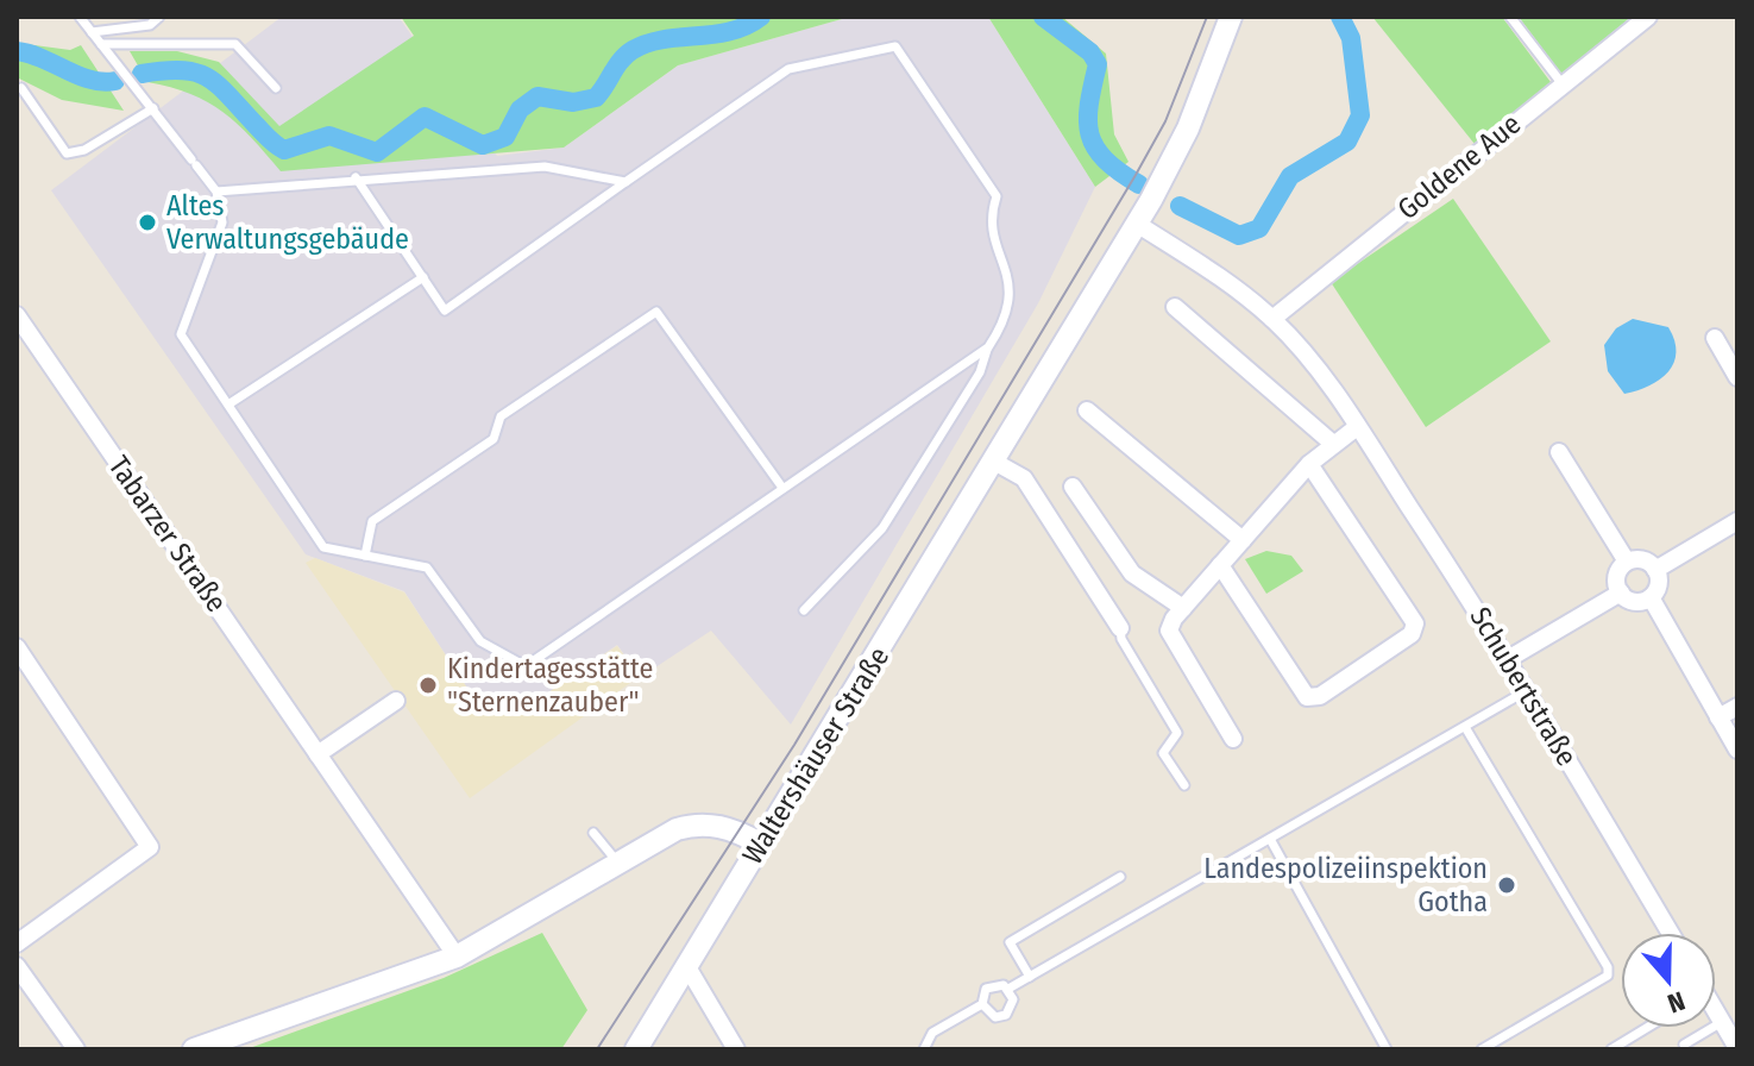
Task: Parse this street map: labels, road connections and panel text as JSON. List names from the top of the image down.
{
  "streets": {
    "main road": ["Waltershäuser Straße"],
    "street": ["Goldene Aue", "Tabarzer Straße", "Schubertstraße"]
  },
  "crossings": [
    ["Goldene Aue", "Schubertstraße"],
    ["Schubertstraße", "Waltershäuser Straße"]
  ],
  "places": ["Altes Verwaltungsgebäude", "Kindertagesstätte \"Sternenzauber\"", "Landespolizeiinspektion Gotha"],
  "north": "bottom"
}
